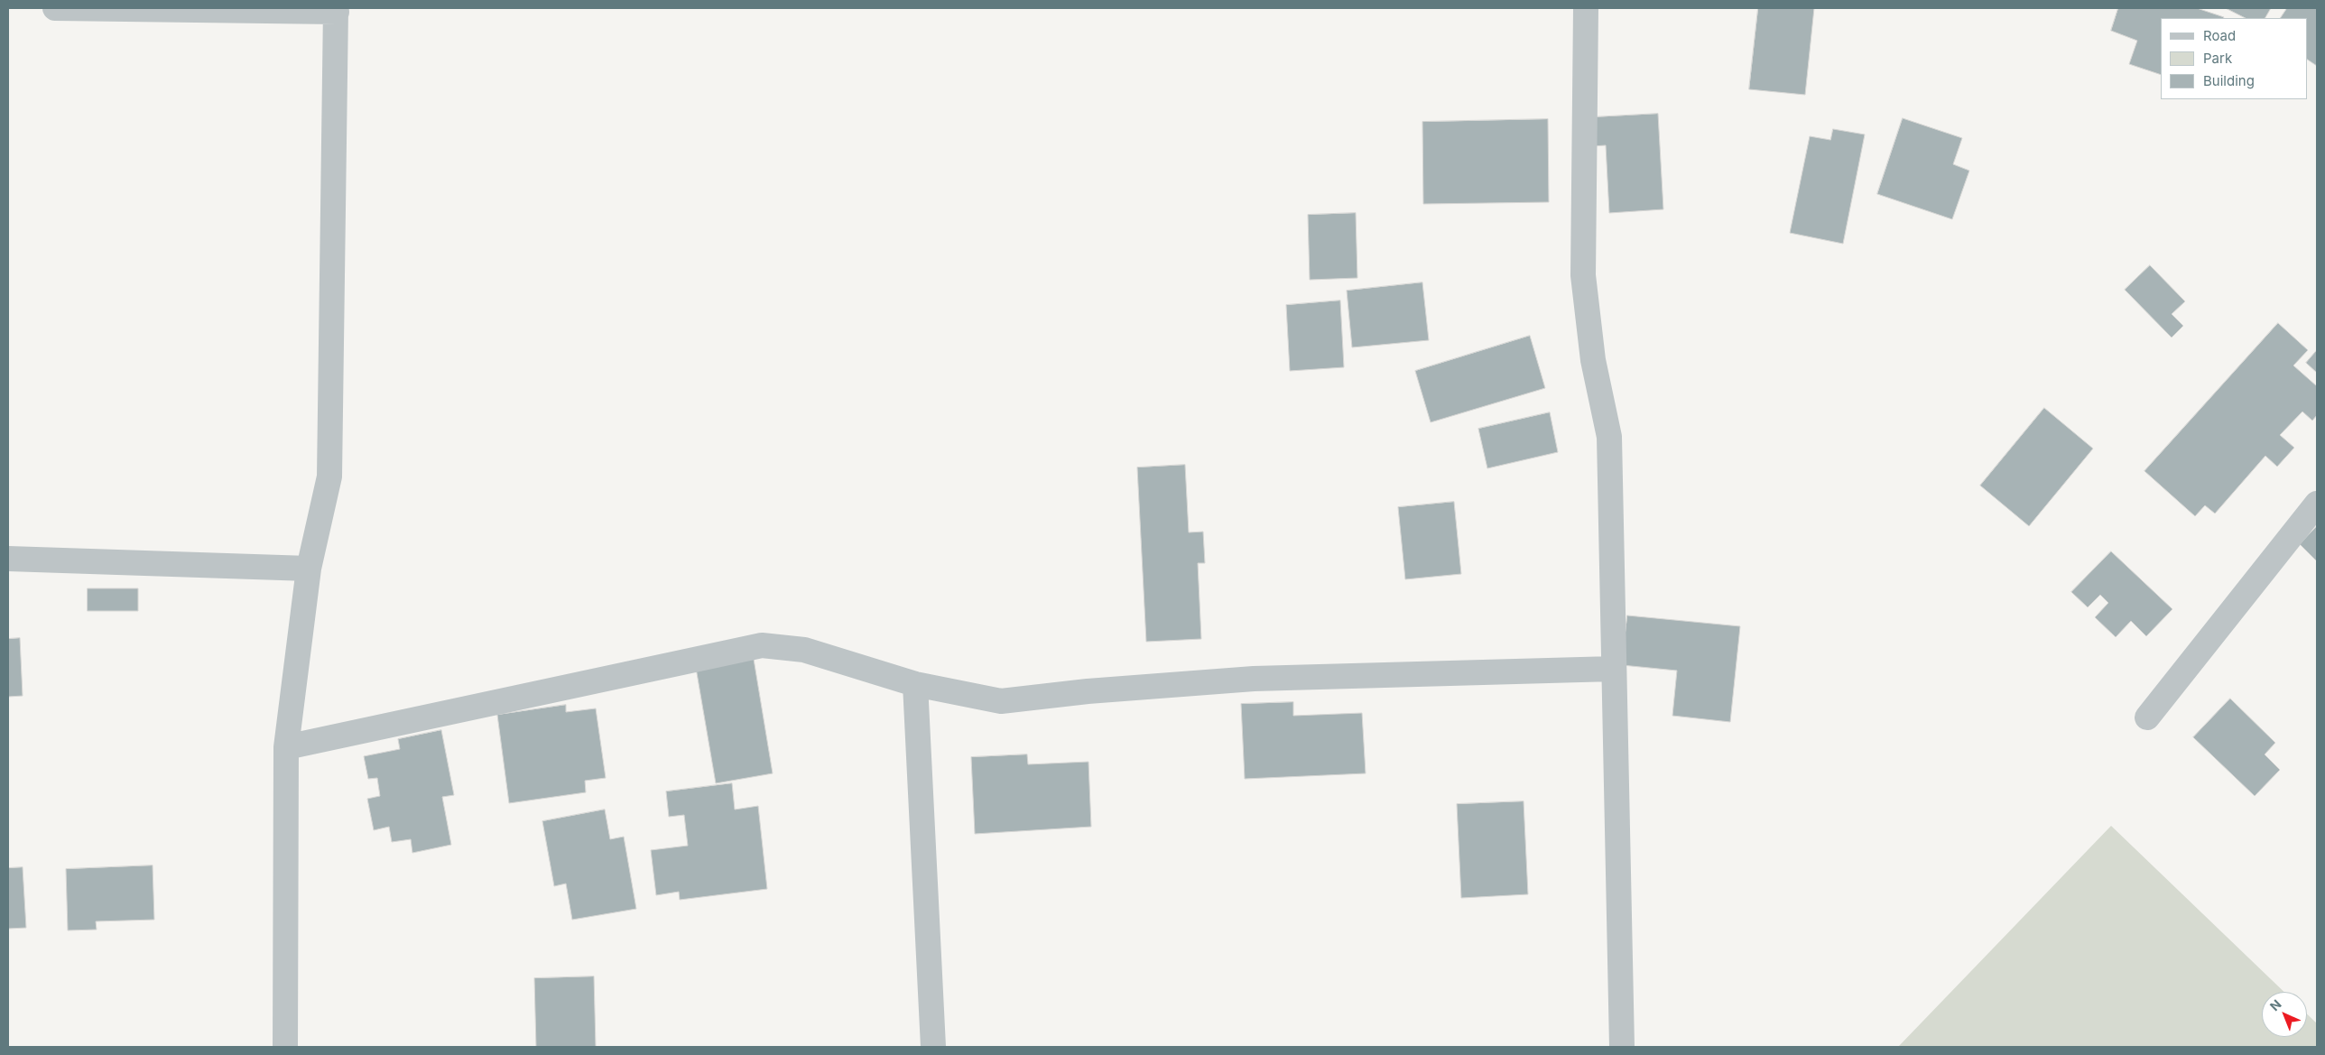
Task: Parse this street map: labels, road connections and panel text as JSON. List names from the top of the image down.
{
  "legend": ["Road", "Park", "Building"],
  "north": "top left"
}
